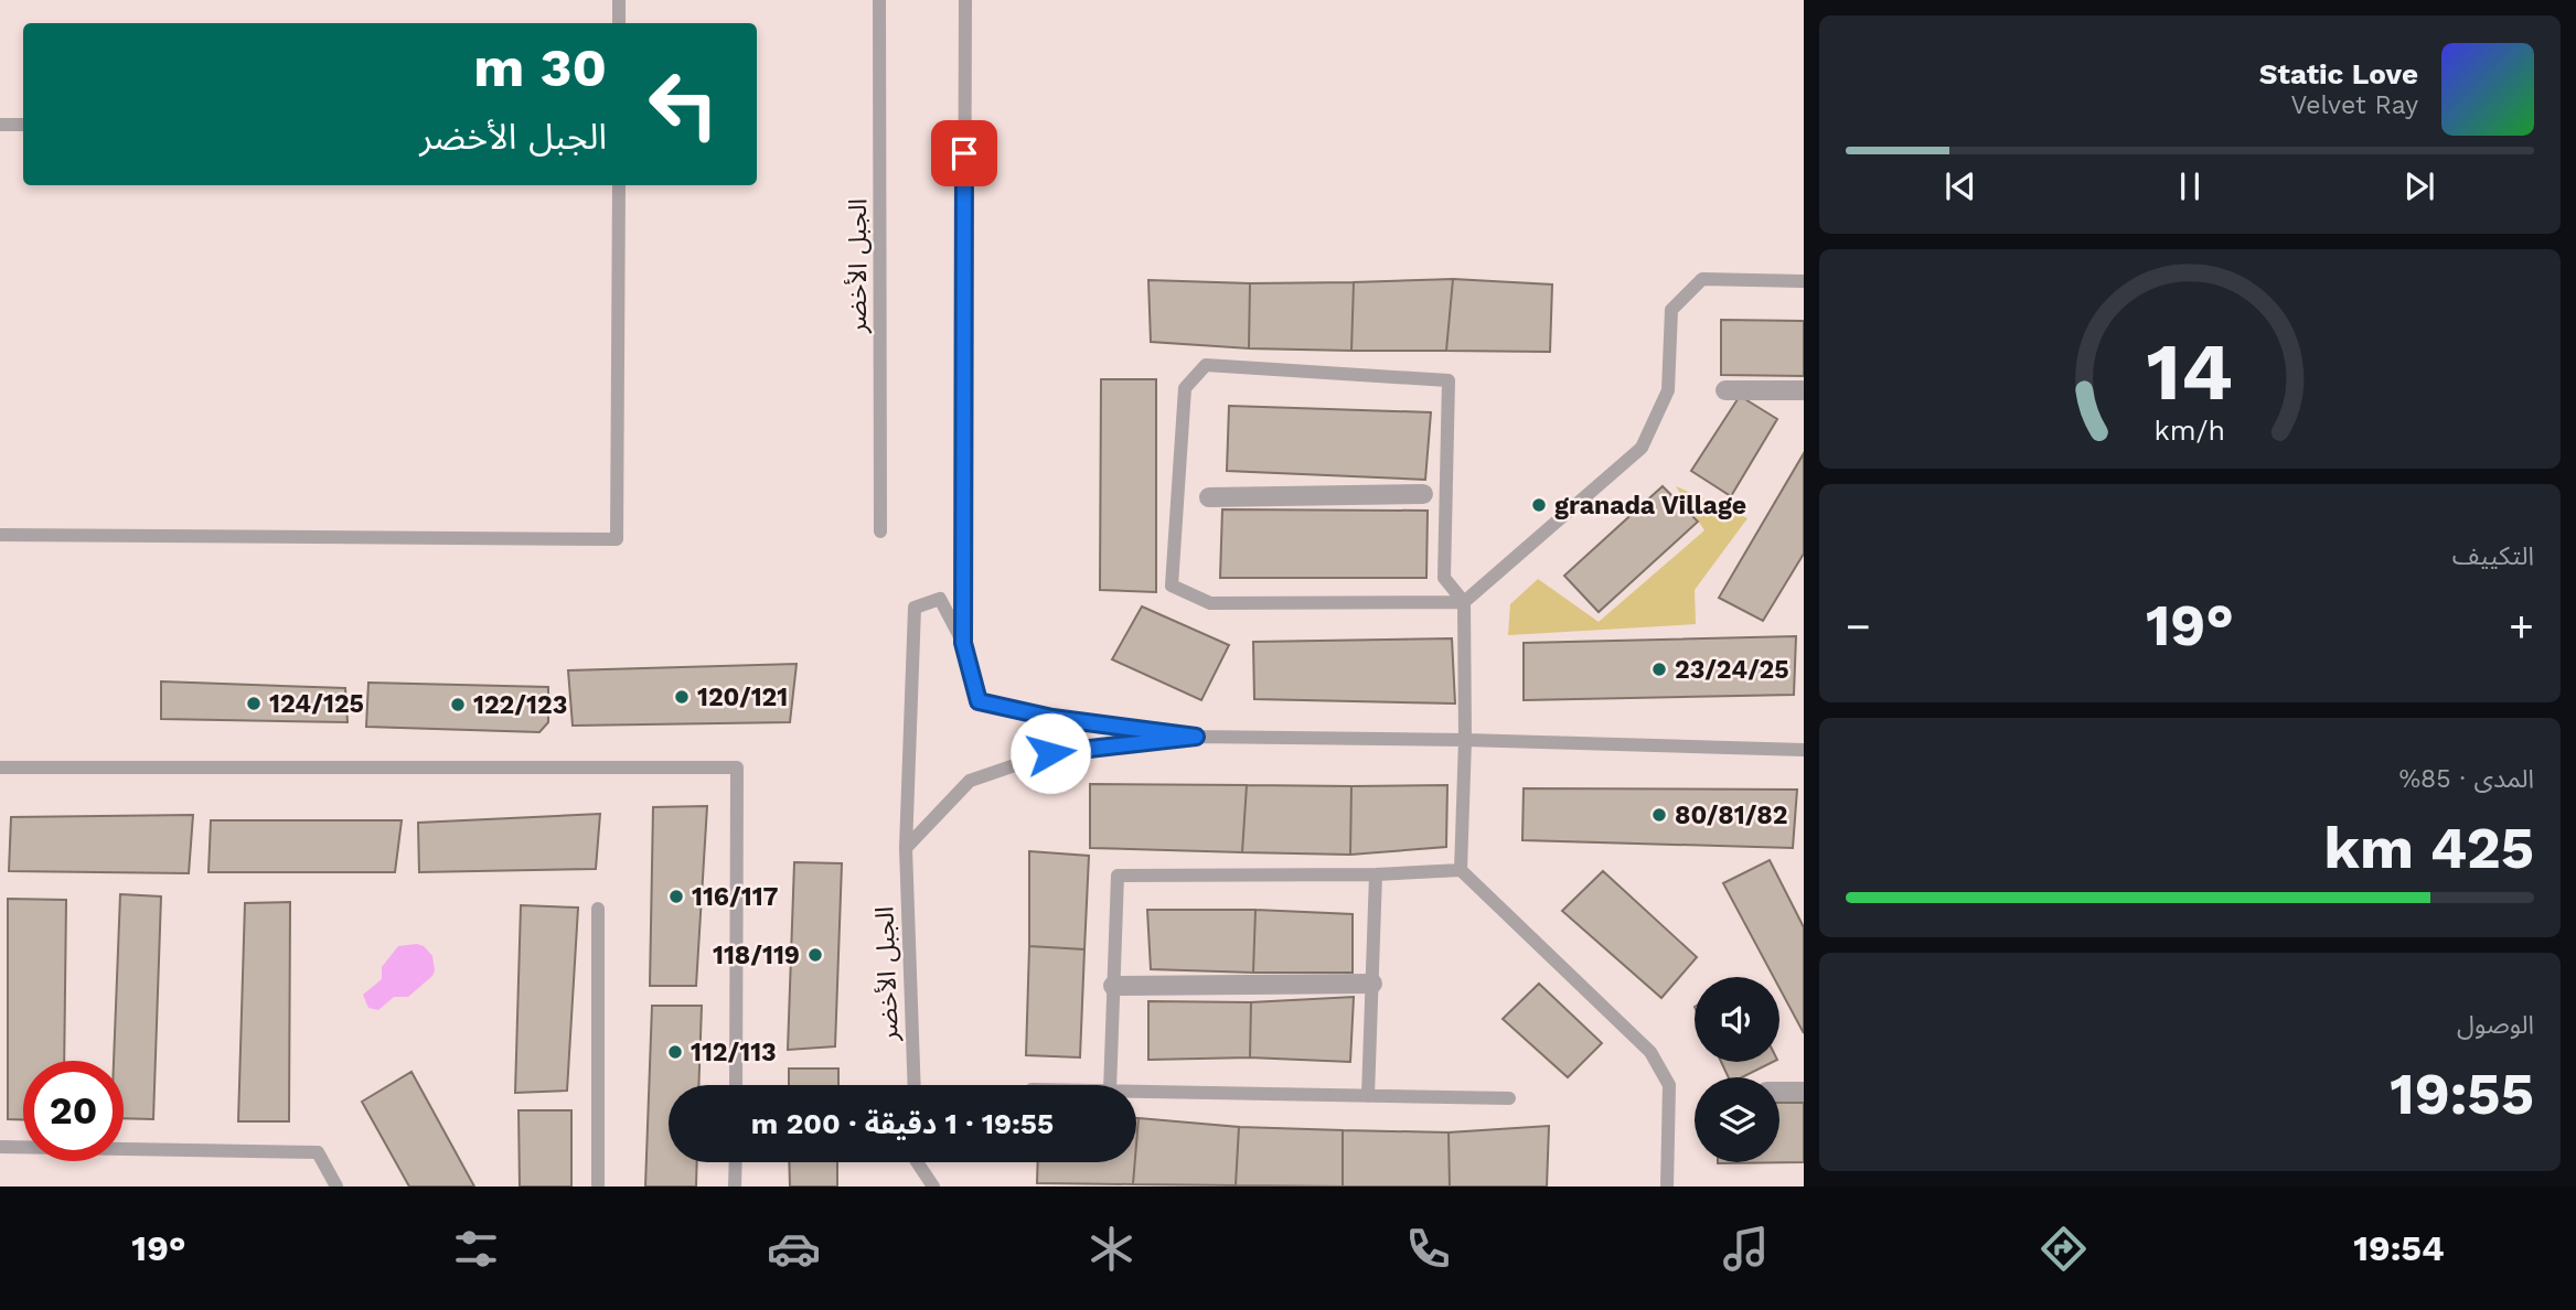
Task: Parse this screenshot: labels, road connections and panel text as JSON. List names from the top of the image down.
{
  "streets": {
    "lane": ["الجبل الأخضر"]
  },
  "places": [
    "granada Village",
    "23/24/25",
    "120/121",
    "124/125",
    "122/123",
    "80/81/82",
    "116/117",
    "118/119",
    "112/113"
  ],
  "page": {
    "turn": ["30 m", "الجبل الأخضر"],
    "song": ["Static Love", "Velvet Ray"],
    "tile": [
      "التكييف",
      ["المدى · 85%", "425 km"],
      ["الوصول", "19:55"]
    ],
    "heat": ["−", "19°", "+"],
    "limit": "20",
    "trip": "19:55 · 1 دقيقة · 200 m",
    "tabs": ["19:54", "19°"],
    "gauge": ["14", "km/h"]
  }
}
